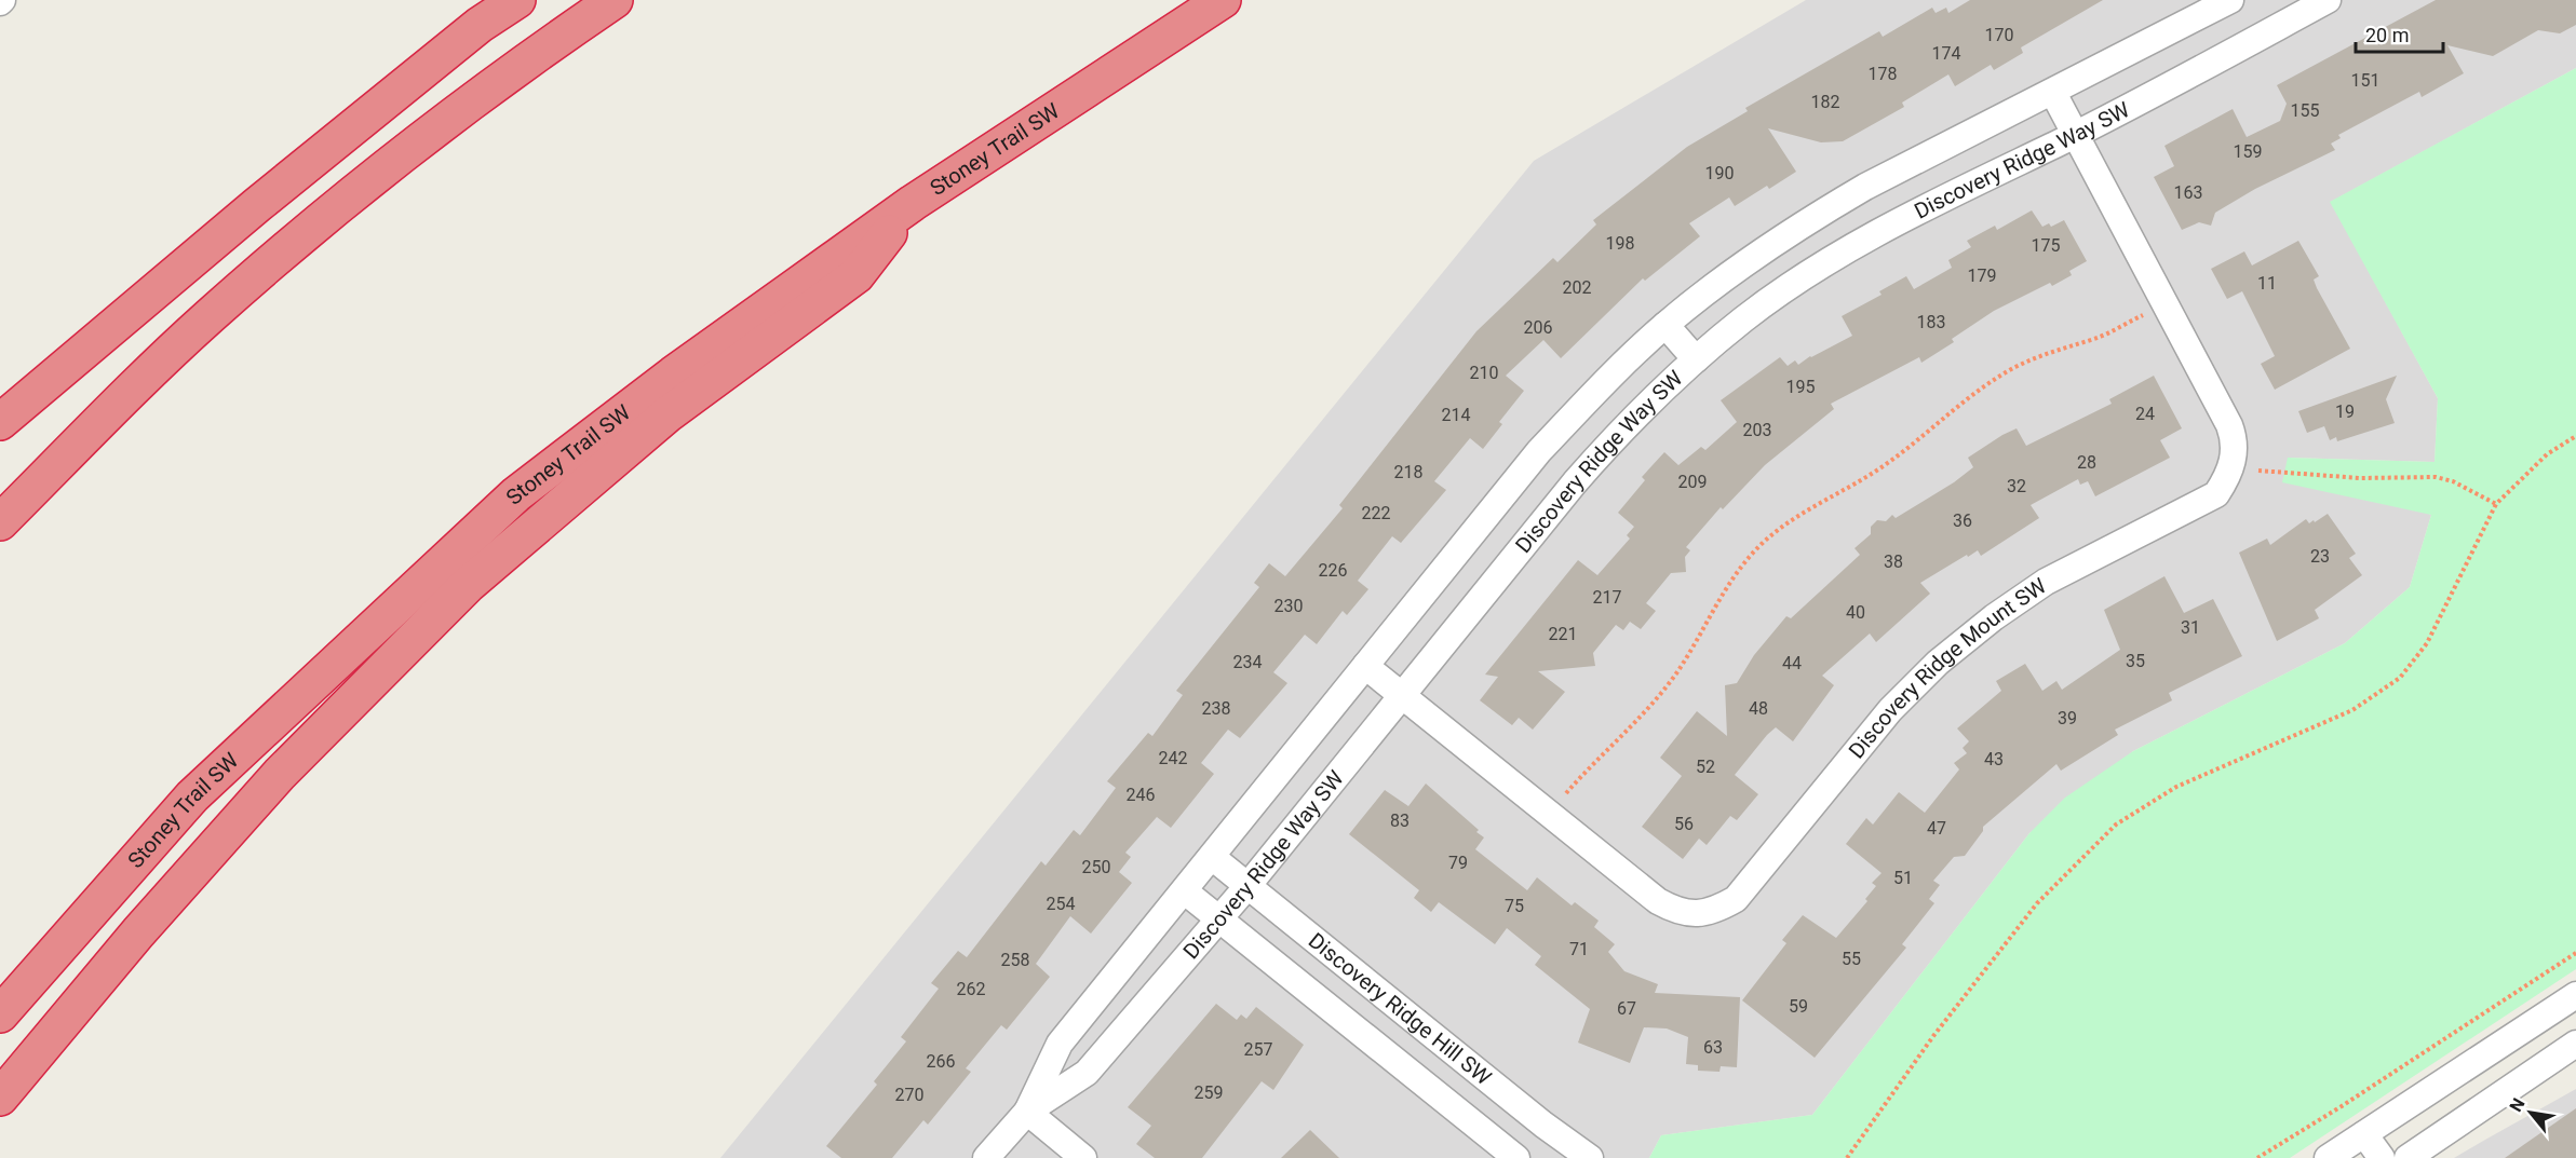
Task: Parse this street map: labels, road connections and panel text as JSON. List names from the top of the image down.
{
  "streets": {
    "highway": ["Stoney Trail SW"],
    "street": ["Discovery Ridge Way SW", "Discovery Ridge Mount SW", "Discovery Ridge Hill SW"]
  },
  "crossings": [
    ["Discovery Ridge Way SW", "Discovery Ridge Mount SW"],
    ["Discovery Ridge Way SW", "Discovery Ridge Hill SW"]
  ],
  "house_numbers": [
    "170",
    "174",
    "178",
    "151",
    "182",
    "155",
    "159",
    "190",
    "163",
    "198",
    "175",
    "179",
    "11",
    "202",
    "183",
    "206",
    "210",
    "195",
    "19",
    "24",
    "214",
    "203",
    "28",
    "218",
    "209",
    "32",
    "222",
    "36",
    "23",
    "38",
    "226",
    "217",
    "230",
    "40",
    "31",
    "221",
    "35",
    "234",
    "44",
    "238",
    "48",
    "39",
    "242",
    "43",
    "52",
    "246",
    "83",
    "56",
    "47",
    "79",
    "250",
    "51",
    "254",
    "75",
    "71",
    "55",
    "258",
    "262",
    "59",
    "67",
    "63",
    "257",
    "266",
    "259",
    "270"
  ],
  "scale_bar": "20 m",
  "north": "top left"
}
